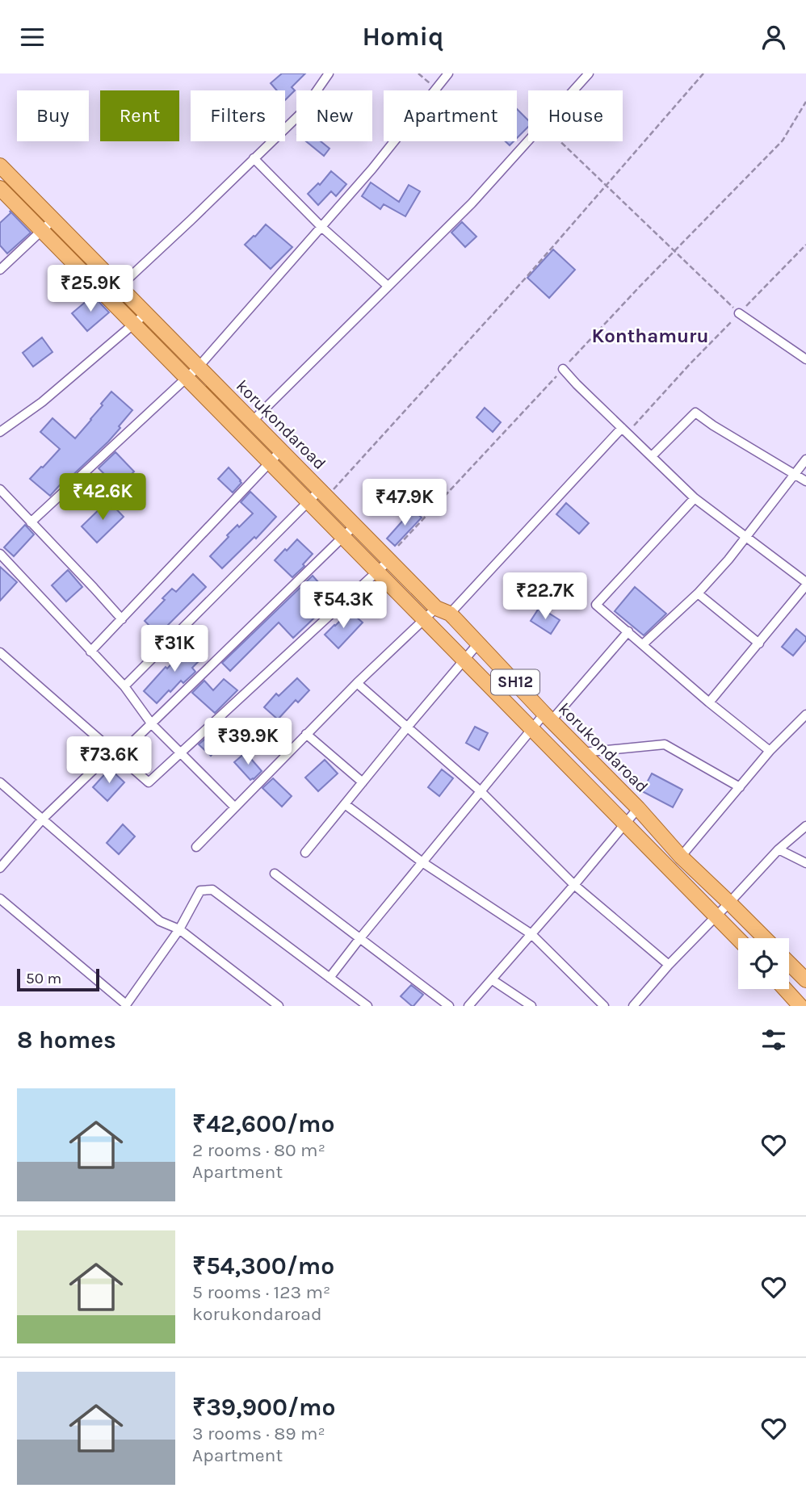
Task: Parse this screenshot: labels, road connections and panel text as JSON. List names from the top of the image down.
{
  "streets": {
    "main road": ["korukondaroad", "SH12"]
  },
  "districts": ["Konthamuru"],
  "scale_bar": "50 m",
  "page": {
    "header": "Homiq",
    "chip": [
      "Buy",
      "Rent",
      "Filters",
      "New",
      "Apartment",
      "House"
    ],
    "price": [
      "₹25.9K",
      "₹42.6K",
      "₹47.9K",
      "₹22.7K",
      "₹54.3K",
      "₹31K",
      "₹39.9K",
      "₹73.6K"
    ],
    "scale": "50 m",
    "heading": "8 homes",
    "list": [
      {
        "name": "₹42,600/mo",
        "note": "2 rooms · 80 m² · Apartment"
      },
      {
        "name": "₹54,300/mo",
        "note": "5 rooms · 123 m² · korukondaroad"
      },
      {
        "name": "₹39,900/mo",
        "note": "3 rooms · 89 m² · Apartment"
      }
    ]
  }
}
